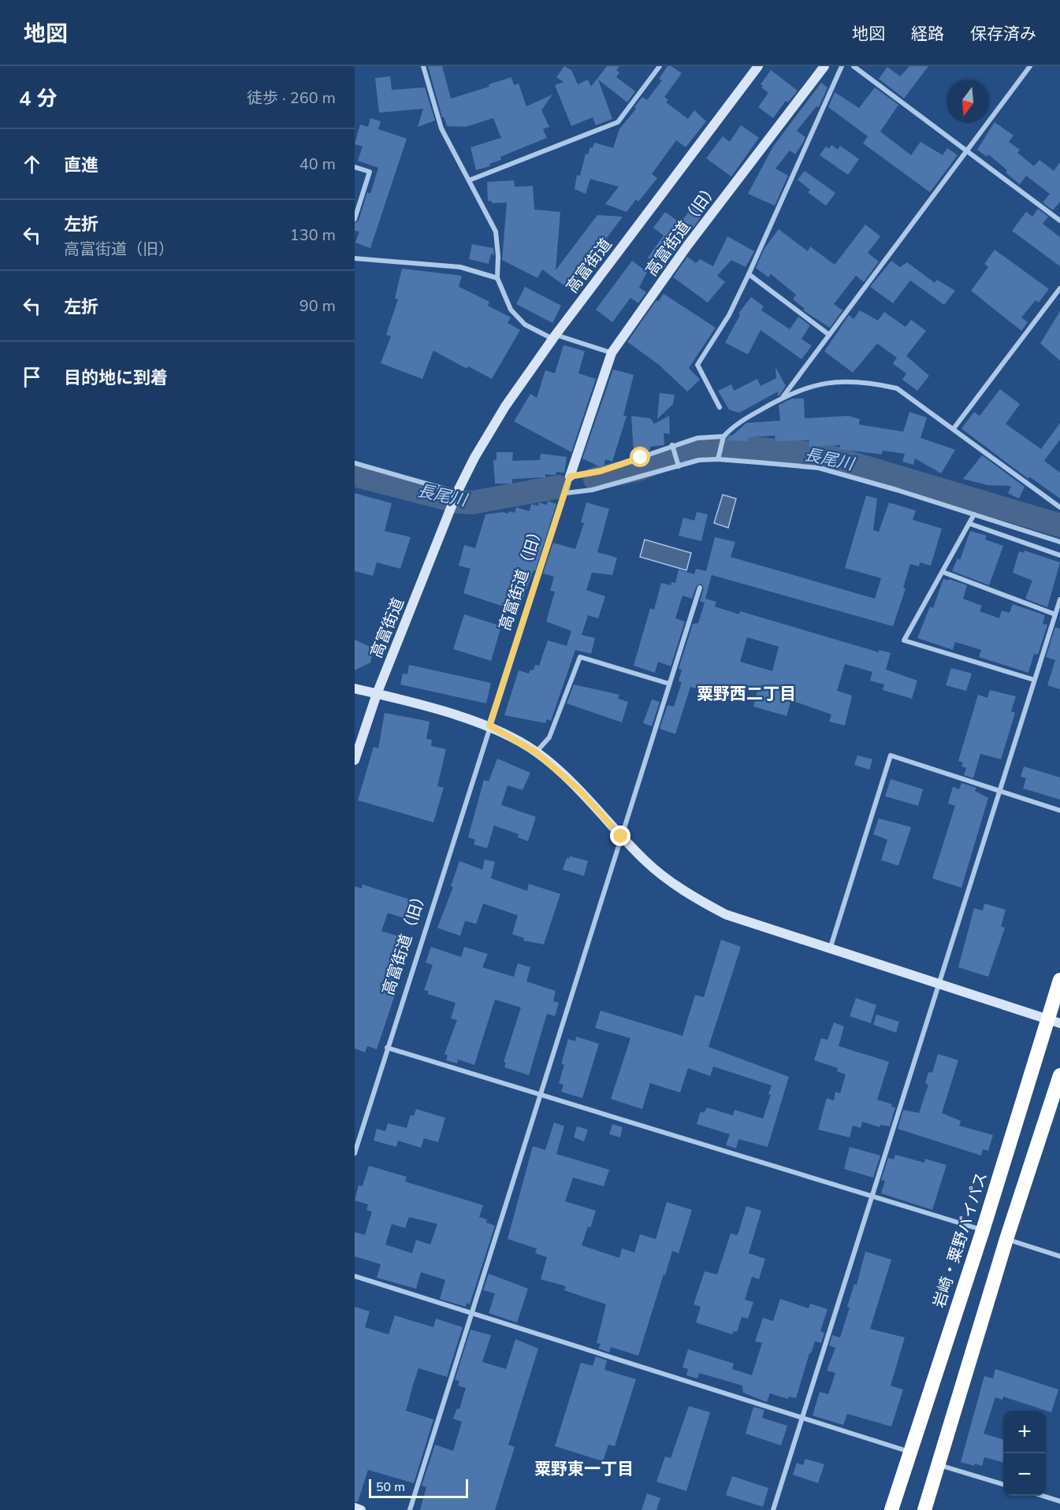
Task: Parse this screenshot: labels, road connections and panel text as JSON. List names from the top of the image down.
{
  "streets": {
    "highway": ["岩崎・粟野バイパス"],
    "street": ["高富街道（旧）", "高富街道"]
  },
  "districts": ["粟野西二丁目", "粟野東一丁目"],
  "water": ["長尾川"],
  "scale_bar": "50 m",
  "north": "bottom",
  "page": {
    "header": "地図",
    "nav": ["地図", "経路", "保存済み"],
    "heading": ["4 分", "徒歩 · 260 m"],
    "list": [
      ["直進", "40 m"],
      ["左折", "高富街道（旧）", "130 m"],
      ["左折", "90 m"],
      "目的地に到着"
    ],
    "map_buttons": ["+", "−"],
    "scale": "50 m"
  }
}
